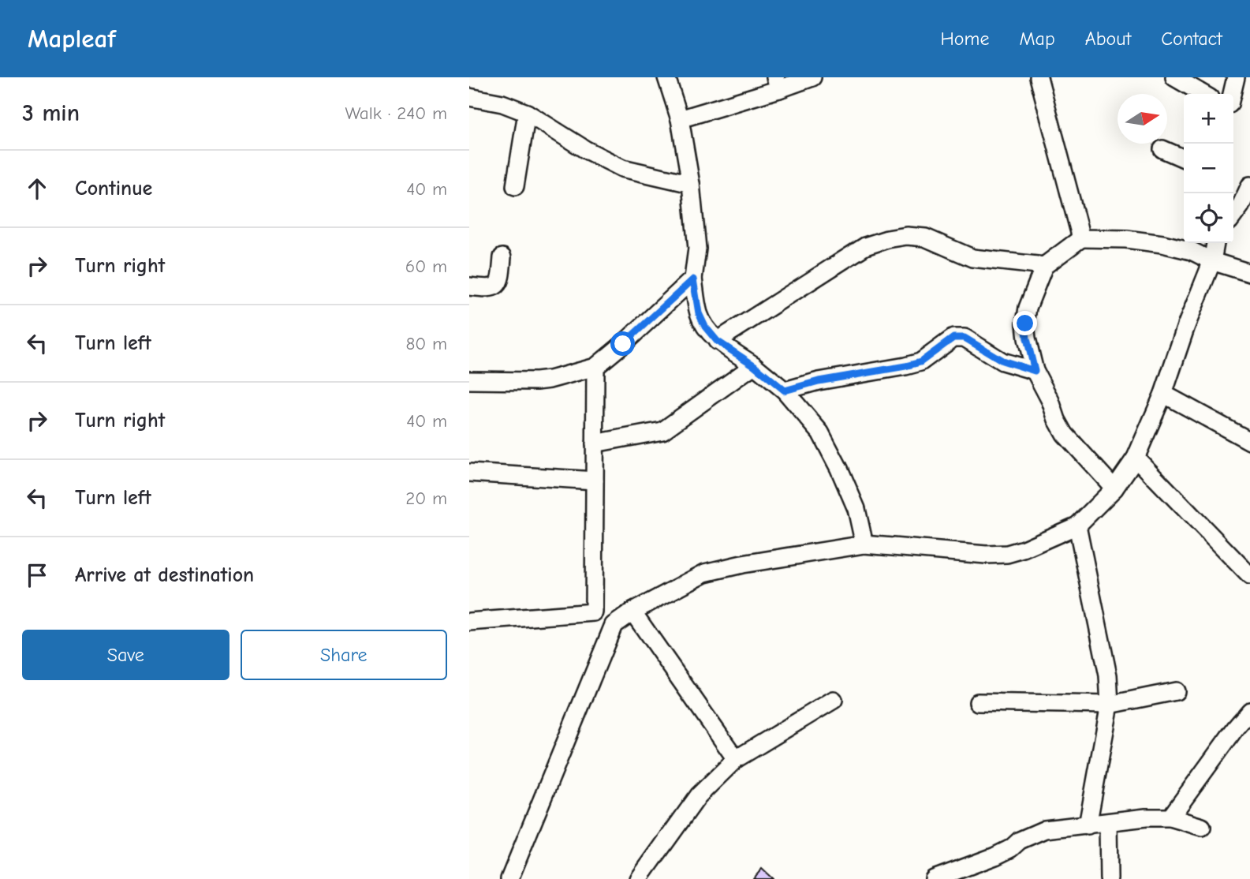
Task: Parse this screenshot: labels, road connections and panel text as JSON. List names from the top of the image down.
{
  "north": "right",
  "page": {
    "header": "Mapleaf",
    "nav": [
      "Home",
      "Map",
      "About",
      "Contact"
    ],
    "heading": ["3 min", "Walk · 240 m"],
    "map_buttons": ["+", "−"],
    "list": [
      ["Continue", "40 m"],
      ["Turn right", "60 m"],
      ["Turn left", "80 m"],
      ["Turn right", "40 m"],
      ["Turn left", "20 m"],
      "Arrive at destination"
    ],
    "buttons": ["Save", "Share"]
  }
}
